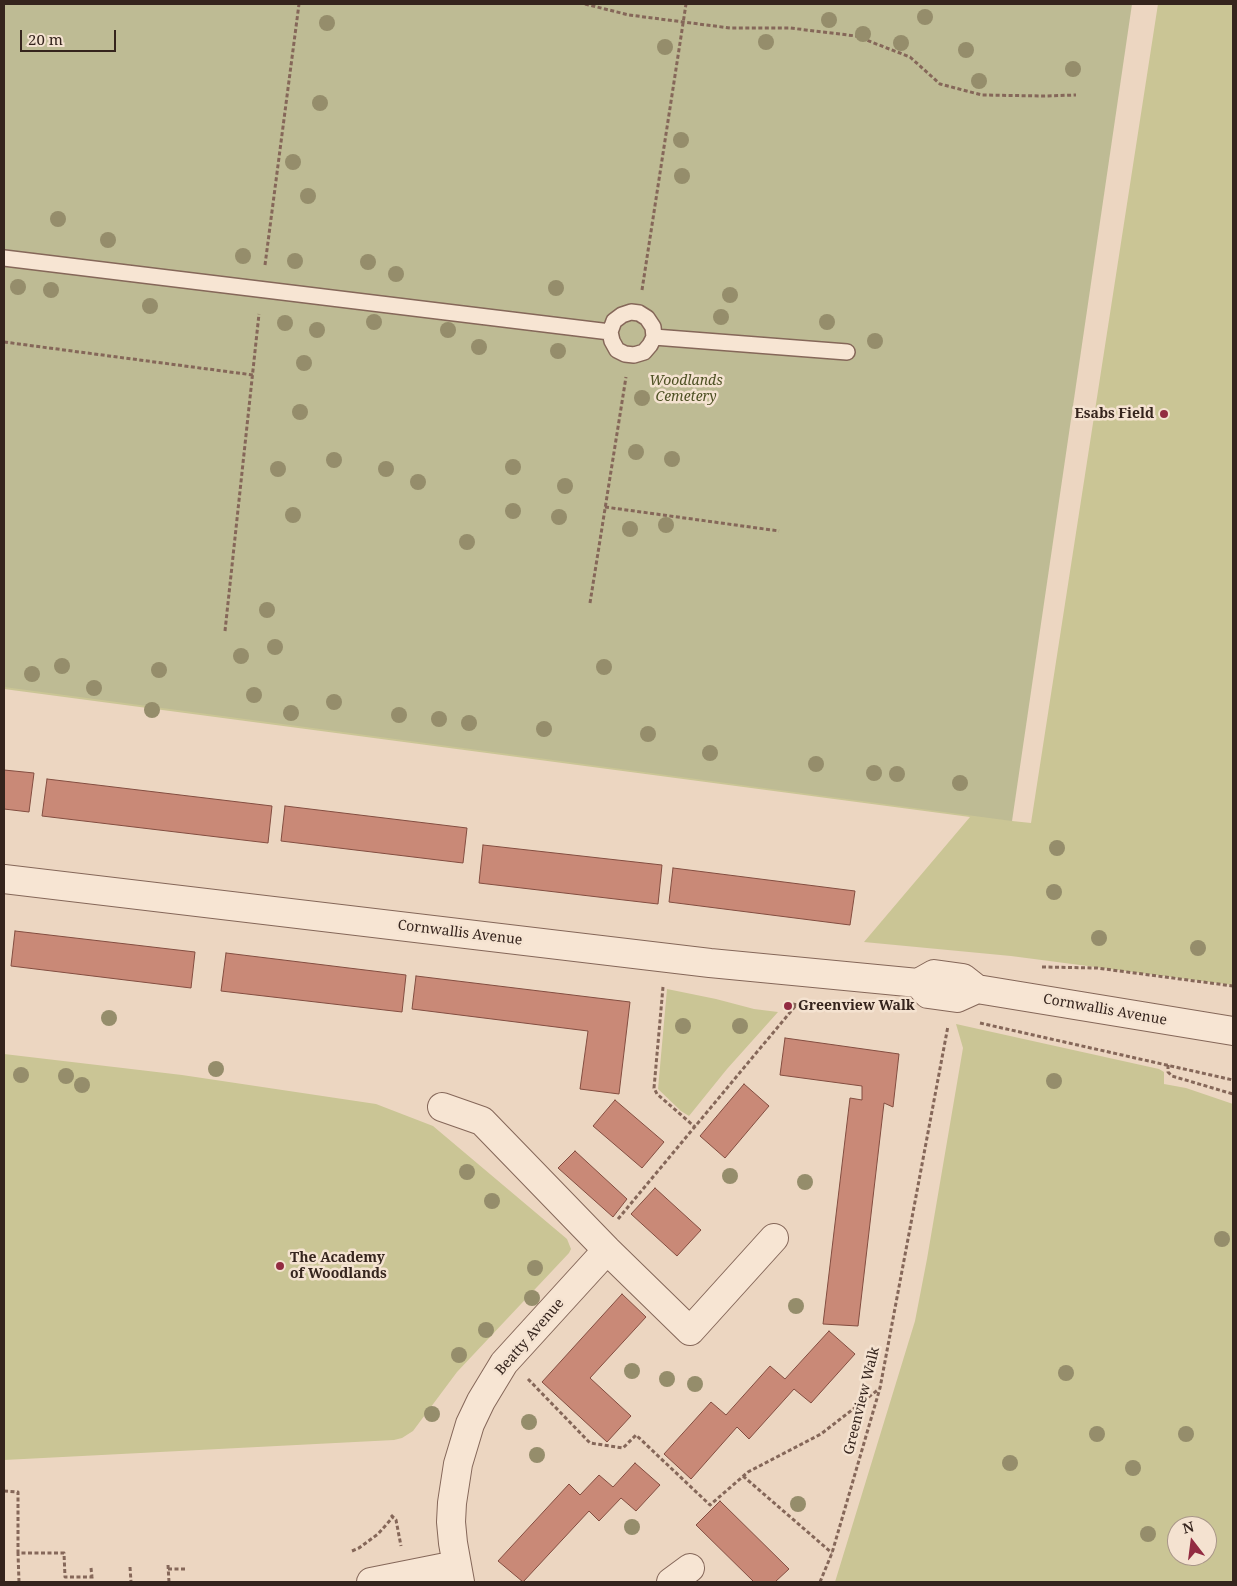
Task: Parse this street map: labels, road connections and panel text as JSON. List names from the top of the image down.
{
  "streets": {
    "street": ["Cornwallis Avenue", "Beatty Avenue"],
    "path": ["Greenview Walk"]
  },
  "parks": ["Woodlands Cemetery"],
  "places": ["Esabs Field", "Greenview Walk", "The Academy of Woodlands"],
  "scale_bar": "20 m",
  "north": "top"
}
